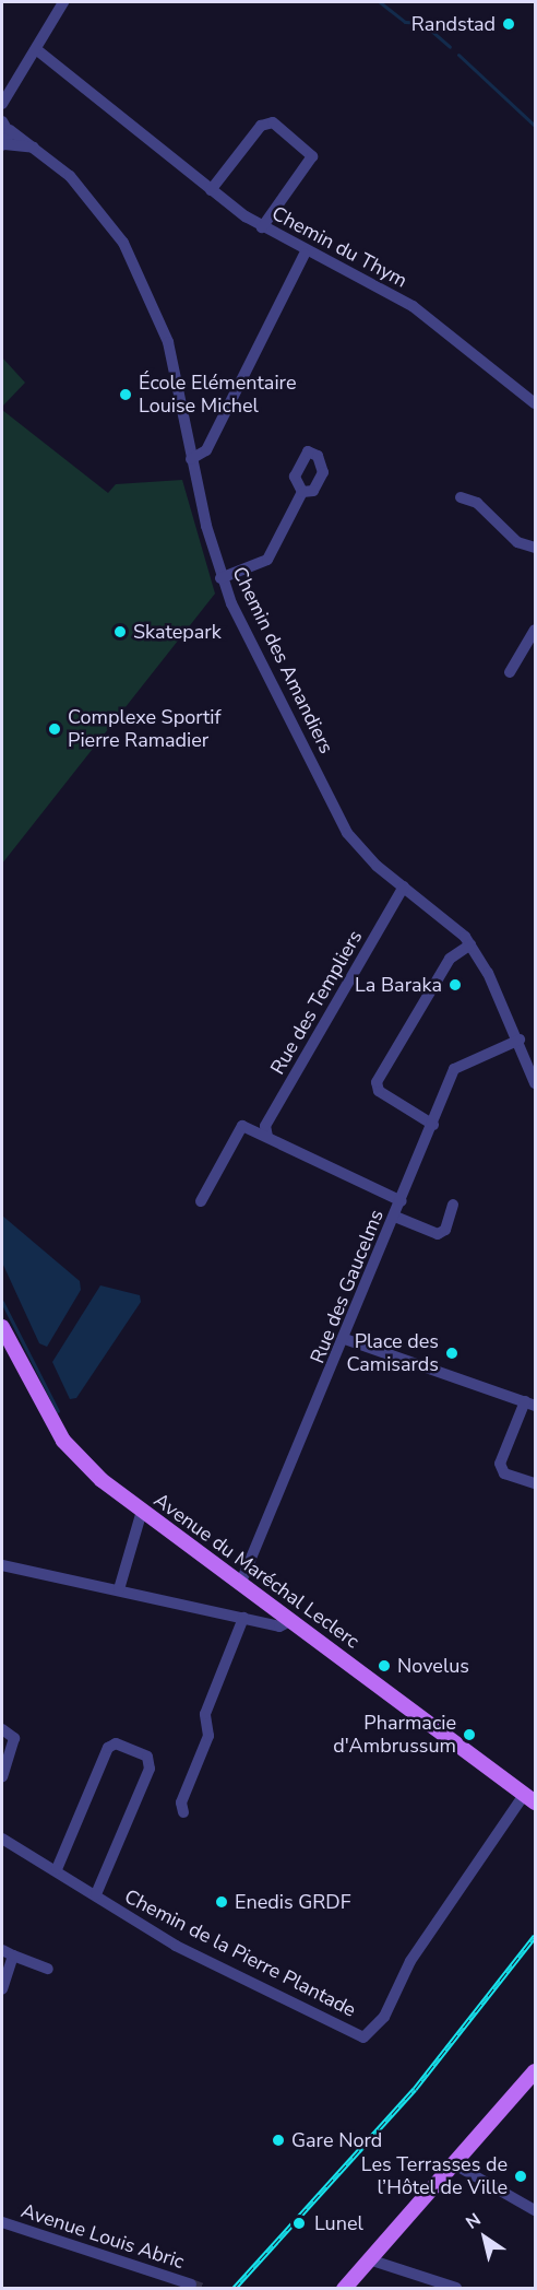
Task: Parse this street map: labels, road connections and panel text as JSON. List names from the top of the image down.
{
  "streets": {
    "main road": ["Avenue du Maréchal Leclerc"],
    "street": [
      "Chemin du Thym",
      "Chemin des Amandiers",
      "Rue des Templiers",
      "Rue des Gaucelms",
      "Chemin de la Pierre Plantade",
      "Avenue Louis Abric"
    ]
  },
  "crossings": [
    ["Chemin des Amandiers", "Rue des Templiers"],
    ["Chemin des Amandiers", "Rue des Gaucelms"],
    ["Rue des Gaucelms", "Avenue du Maréchal Leclerc"],
    ["Avenue du Maréchal Leclerc", "Chemin de la Pierre Plantade"]
  ],
  "places": [
    "Randstad",
    "École Elémentaire Louise Michel",
    "Skatepark",
    "Complexe Sportif Pierre Ramadier",
    "La Baraka",
    "Place des Camisards",
    "Novelus",
    "Pharmacie d'Ambrussum",
    "Enedis GRDF",
    "Gare Nord",
    "Les Terrasses de l’Hôtel de Ville",
    "Lunel"
  ],
  "north": "top left"
}
